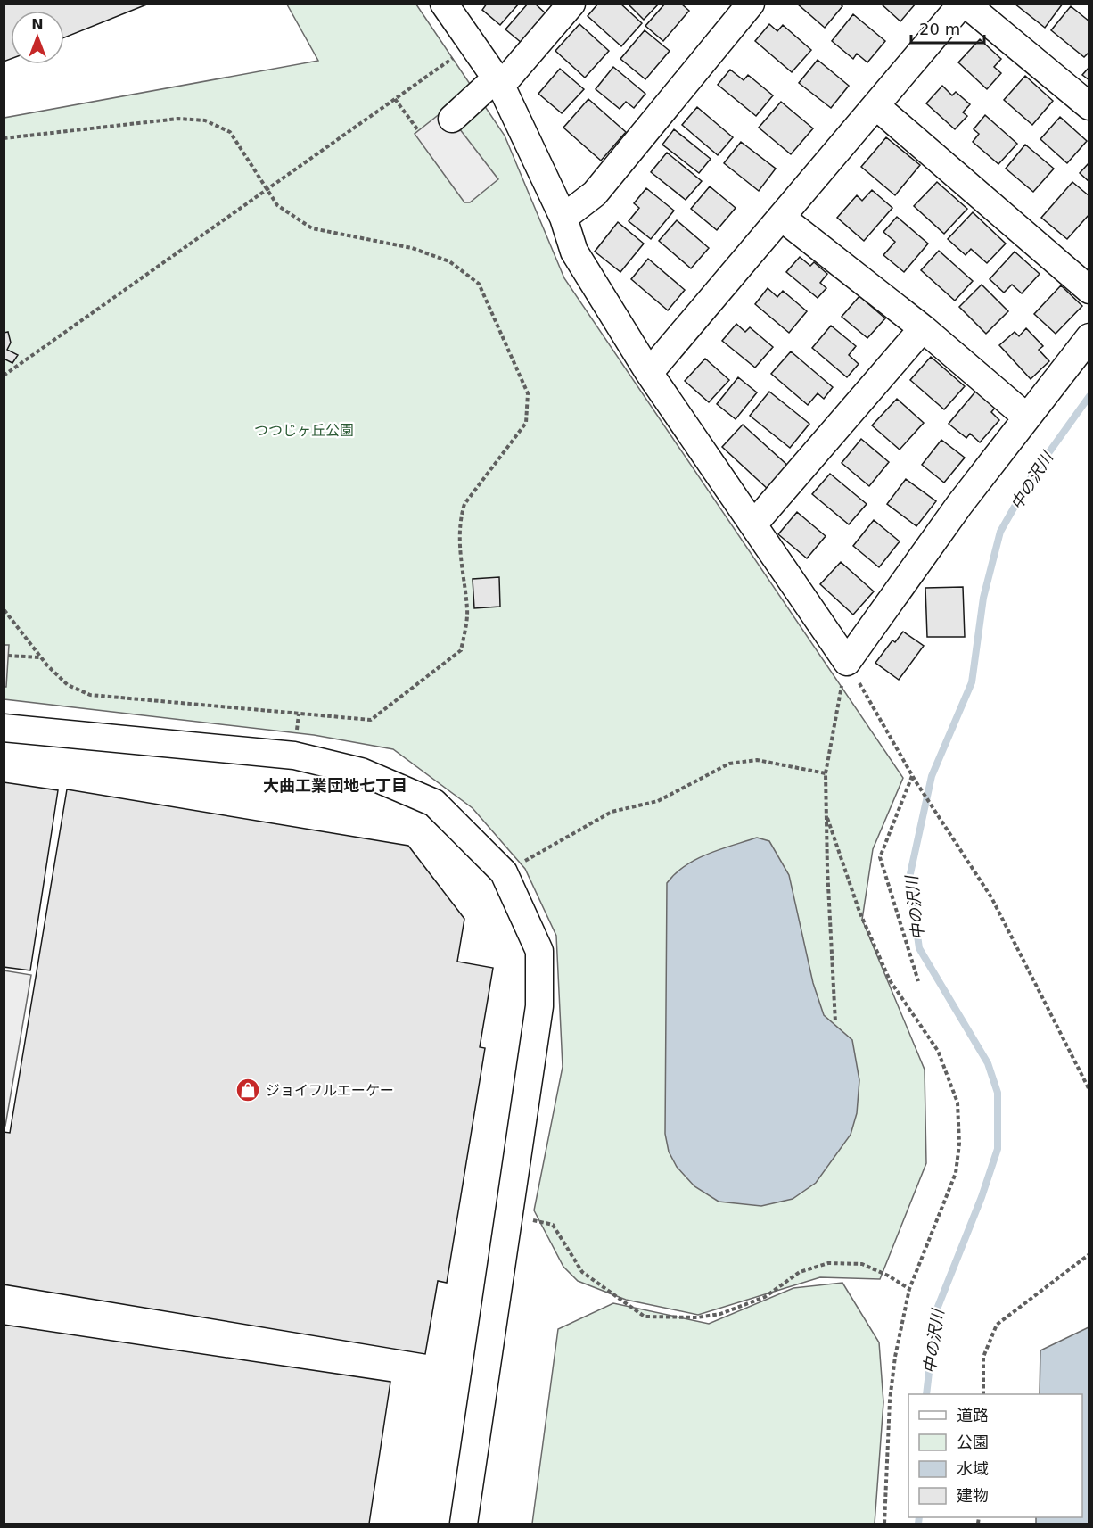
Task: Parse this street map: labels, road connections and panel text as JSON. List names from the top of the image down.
{
  "districts": ["大曲工業団地七丁目"],
  "water": ["中の沢川"],
  "parks": ["つつじヶ丘公園"],
  "places": {
    "shop": ["ジョイフルエーケー"]
  },
  "legend": [
    "道路",
    "公園",
    "水域",
    "建物"
  ],
  "scale_bar": "20 m",
  "north": "top"
}
